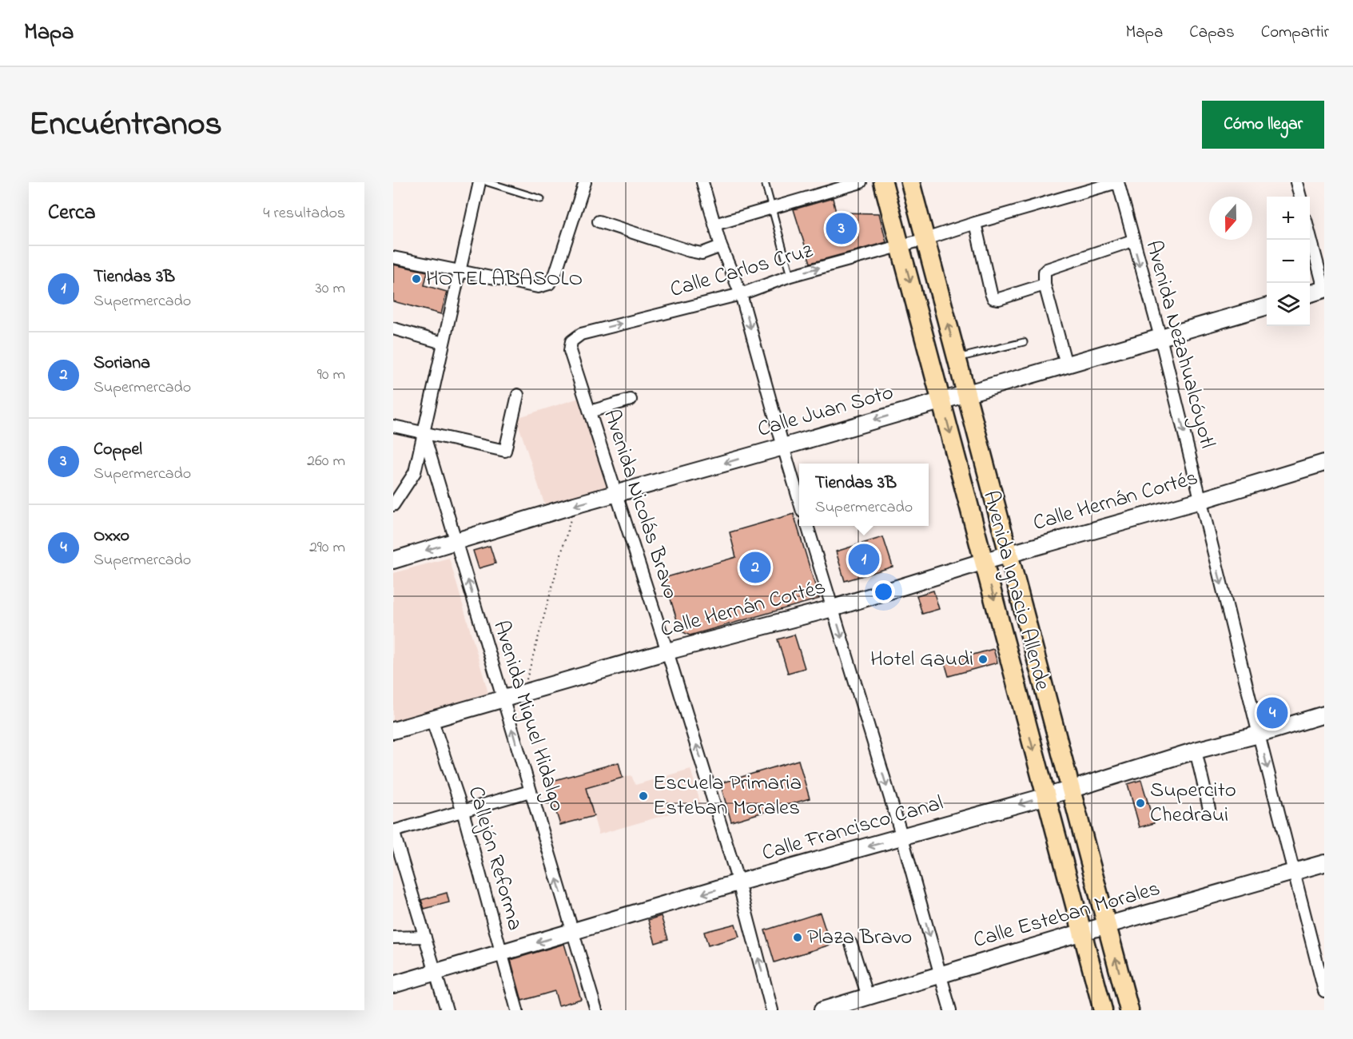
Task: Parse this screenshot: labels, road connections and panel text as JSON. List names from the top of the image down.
{
  "streets": {
    "main road": [
      "Calle Juan Soto",
      "Calle Hernán Cortés",
      "Avenida Ignacio Allende",
      "Calle Francisco Canal",
      "Calle Esteban Morales"
    ],
    "street": [
      "Calle Carlos Cruz",
      "Avenida Nezahualcóyotl",
      "Avenida Nicolás Bravo",
      "Avenida Miguel Hidalgo",
      "Callejón Reforma"
    ]
  },
  "crossings": [
    ["Calle Carlos Cruz", "Avenida Nezahualcóyotl"],
    ["Calle Carlos Cruz", "Avenida Nicolás Bravo"],
    ["Calle Carlos Cruz", "Avenida Ignacio Allende"],
    ["Avenida Nezahualcóyotl", "Calle Juan Soto"],
    ["Avenida Nezahualcóyotl", "Calle Hernán Cortés"],
    ["Avenida Nezahualcóyotl", "Calle Francisco Canal"],
    ["Avenida Nezahualcóyotl", "Calle Esteban Morales"],
    ["Calle Juan Soto", "Avenida Nicolás Bravo"],
    ["Calle Juan Soto", "Avenida Ignacio Allende"],
    ["Calle Juan Soto", "Avenida Miguel Hidalgo"],
    ["Calle Hernán Cortés", "Avenida Nicolás Bravo"],
    ["Calle Hernán Cortés", "Avenida Ignacio Allende"],
    ["Calle Hernán Cortés", "Avenida Miguel Hidalgo"],
    ["Calle Hernán Cortés", "Callejón Reforma"],
    ["Avenida Nicolás Bravo", "Calle Francisco Canal"],
    ["Avenida Ignacio Allende", "Calle Francisco Canal"],
    ["Avenida Ignacio Allende", "Calle Esteban Morales"],
    ["Avenida Miguel Hidalgo", "Calle Francisco Canal"],
    ["Calle Francisco Canal", "Callejón Reforma"]
  ],
  "one_way": [
    "Avenida Nezahualcóyotl",
    "Calle Juan Soto",
    "Avenida Nicolás Bravo",
    "Avenida Miguel Hidalgo",
    "Calle Francisco Canal"
  ],
  "places": [
    "HOTEL ABASOLO",
    "Hotel Gaudi",
    "Escuela Primaria Esteban Morales",
    "Supercito Chedraui",
    "Plaza Bravo"
  ],
  "north": "bottom",
  "page": {
    "header": "Mapa",
    "nav": ["Mapa", "Capas", "Compartir"],
    "title": "Encuéntranos",
    "buttons": "Cómo llegar",
    "heading": ["Cerca", "4 resultados"],
    "map_buttons": ["+", "−"],
    "pins": [
      "3",
      "1",
      "2",
      "4"
    ],
    "list": [
      {
        "mark": "1",
        "name": "Tiendas 3B",
        "note": "Supermercado",
        "value": "30 m"
      },
      {
        "mark": "2",
        "name": "Soriana",
        "note": "Supermercado",
        "value": "90 m"
      },
      {
        "mark": "3",
        "name": "Coppel",
        "note": "Supermercado",
        "value": "260 m"
      },
      {
        "mark": "4",
        "name": "Oxxo",
        "note": "Supermercado",
        "value": "290 m"
      }
    ],
    "popup": ["Tiendas 3B", "Supermercado"]
  }
}
